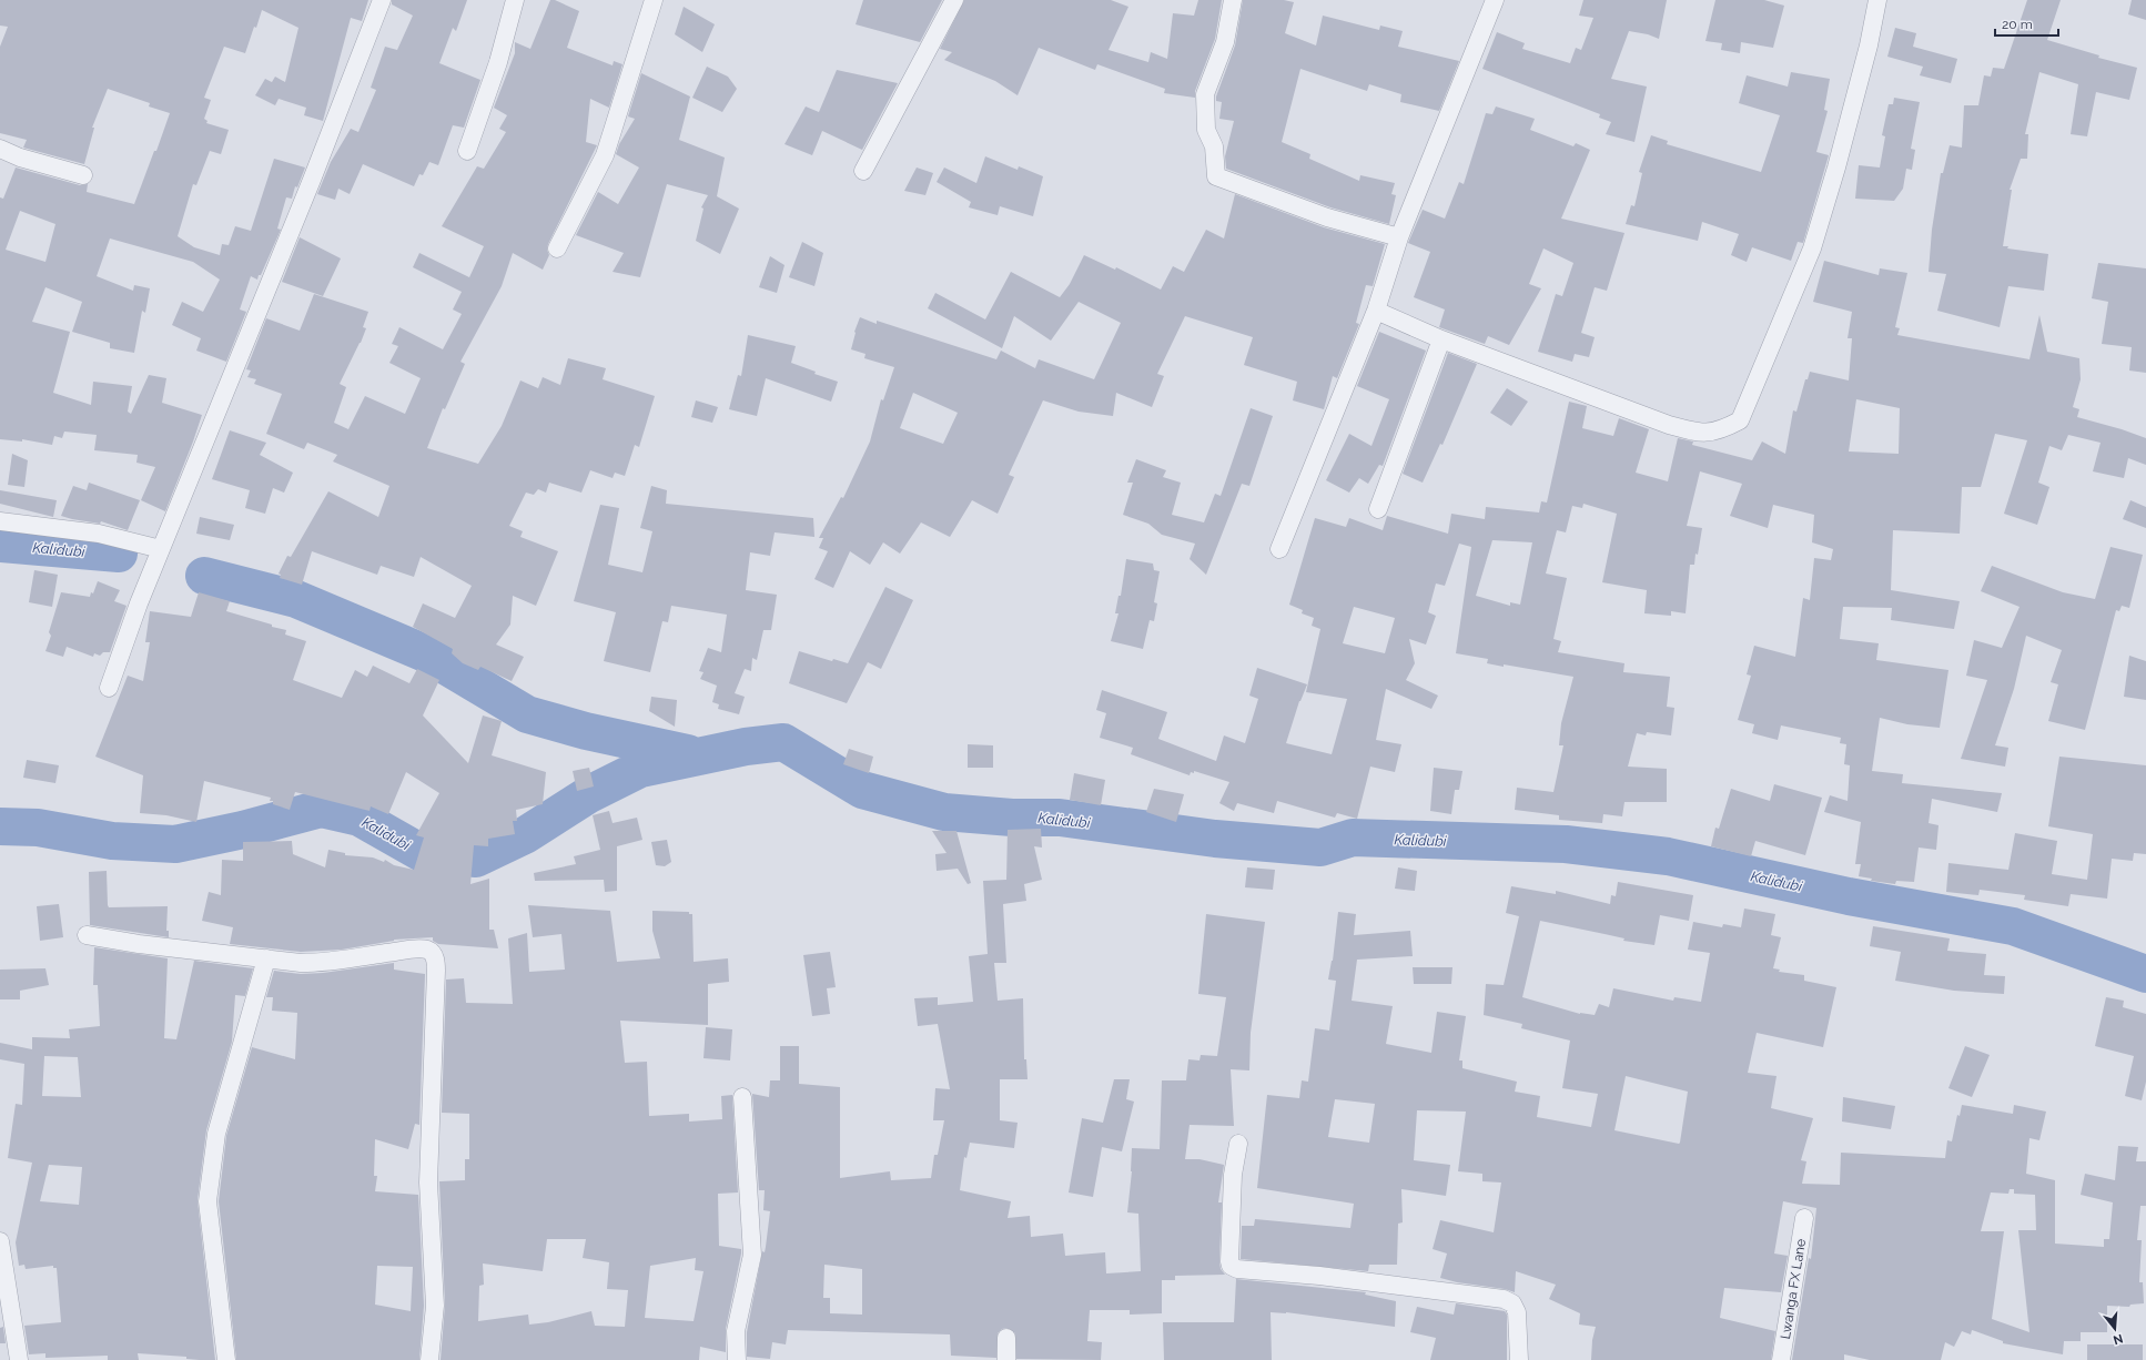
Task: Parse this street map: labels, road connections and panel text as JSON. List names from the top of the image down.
{
  "streets": {
    "street": ["Lwanga FX Lane"]
  },
  "water": ["Kalidubi"],
  "scale_bar": "20 m",
  "north": "bottom"
}
